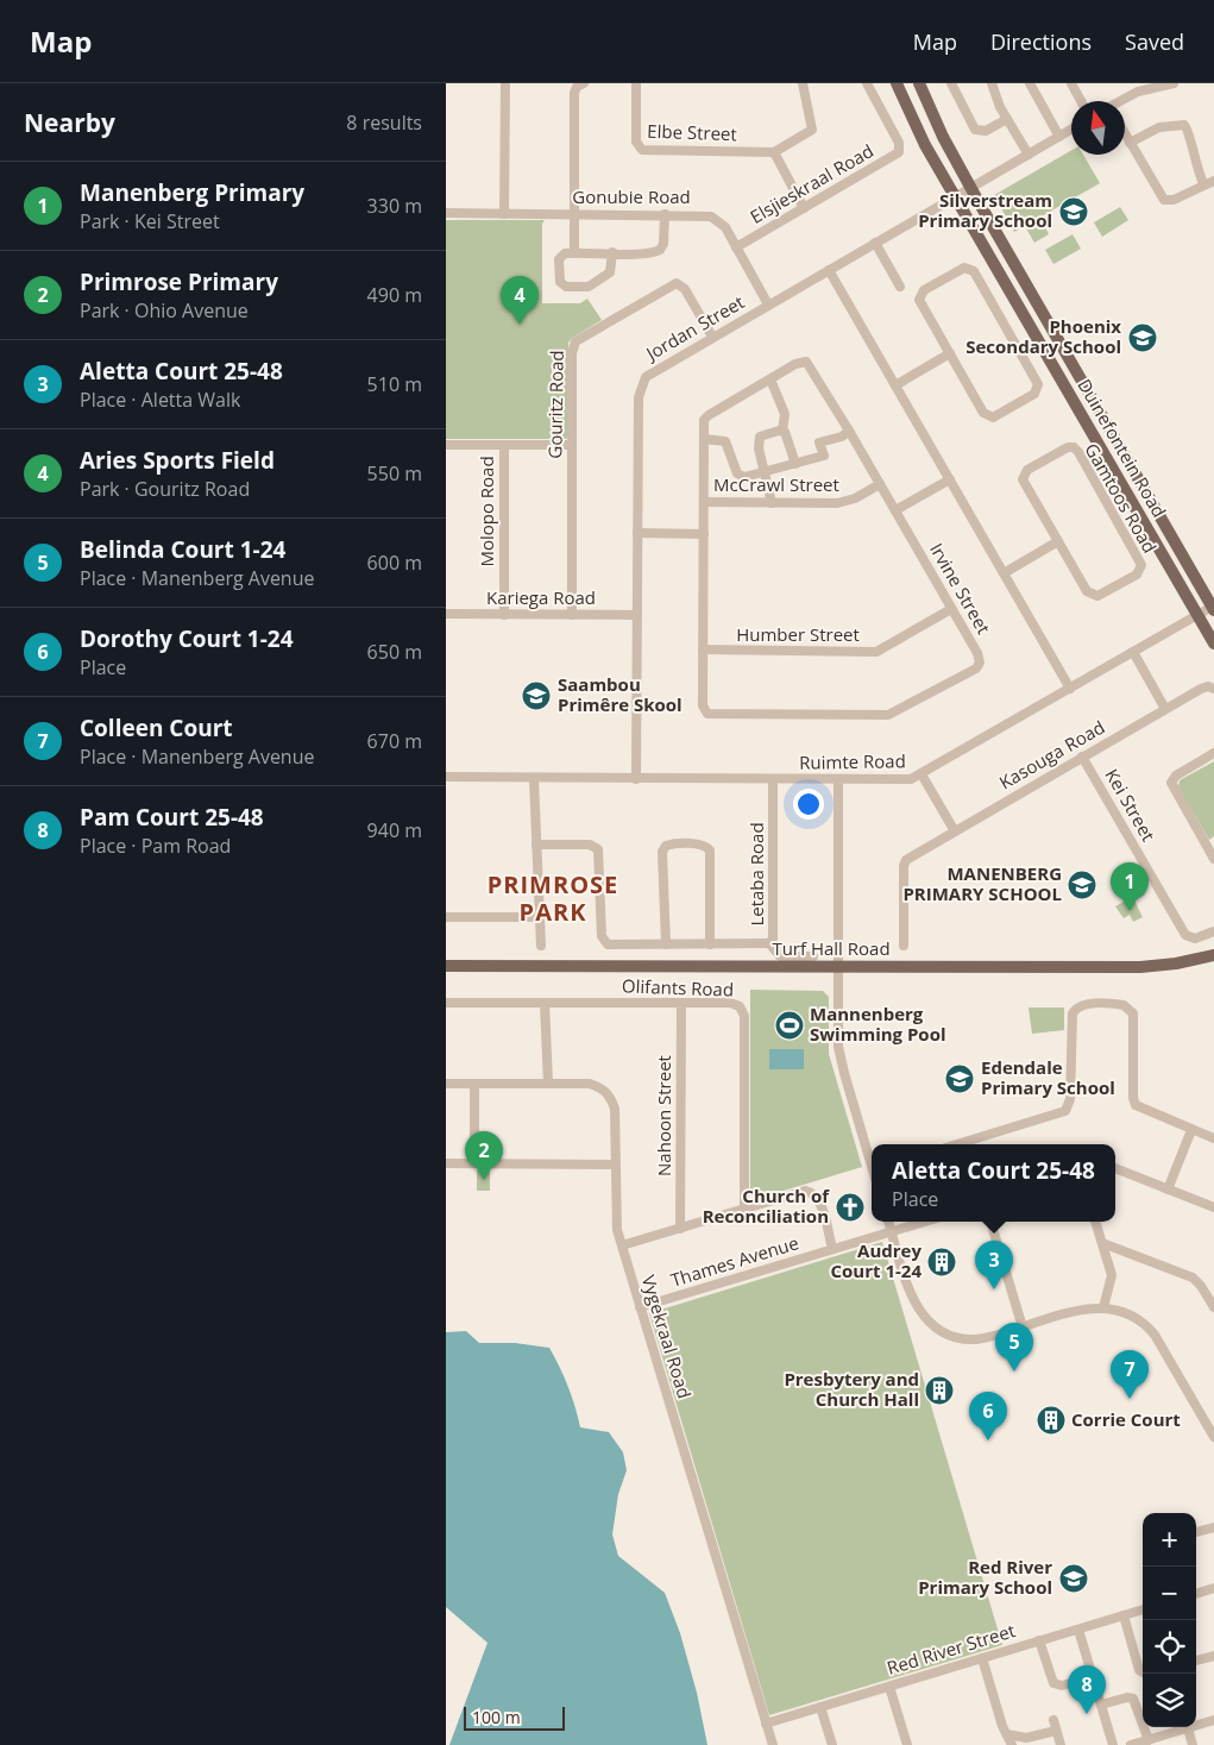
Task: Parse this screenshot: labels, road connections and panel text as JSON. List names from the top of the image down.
{
  "streets": {
    "main road": ["Duinefontein Road", "Turf Hall Road"],
    "street": [
      "Elbe Street",
      "Elsjieskraal Road",
      "Gonubie Road",
      "Jordan Street",
      "Gouritz Road",
      "McCrawl Street",
      "Gamtoos Road",
      "Molopo Road",
      "Irvine Street",
      "Kariega Road",
      "Humber Street",
      "Kasouga Road",
      "Ruimte Road",
      "Kei Street",
      "Letaba Road",
      "Olifants Road",
      "Nahoon Street",
      "Thames Avenue",
      "Vygekraal Road",
      "Red River Street"
    ]
  },
  "crossings": [
    ["Elsjieskraal Road", "Gonubie Road"],
    ["Gonubie Road", "Jordan Street"],
    ["Jordan Street", "Gouritz Road"],
    ["Jordan Street", "Duinefontein Road"],
    ["Jordan Street", "Kariega Road"],
    ["Jordan Street", "Ruimte Road"],
    ["Gouritz Road", "Kariega Road"],
    ["Duinefontein Road", "Ruimte Road"],
    ["McCrawl Street", "Irvine Street"],
    ["Molopo Road", "Kariega Road"],
    ["Irvine Street", "Humber Street"],
    ["Kasouga Road", "Kei Street"],
    ["Ruimte Road", "Letaba Road"],
    ["Olifants Road", "Nahoon Street"],
    ["Thames Avenue", "Vygekraal Road"],
    ["Vygekraal Road", "Red River Street"]
  ],
  "districts": ["PRIMROSE PARK"],
  "places": {
    "school or university": [
      "Silverstream Primary School",
      "Phoenix Secondary School",
      "Saambou Primêre Skool",
      "MANENBERG PRIMARY SCHOOL",
      "Edendale Primary School",
      "Red River Primary School"
    ],
    "sports": ["Mannenberg Swimming Pool"],
    "church": ["Church of Reconciliation"],
    "building": ["Audrey Court 1-24", "Presbytery and Church Hall", "Corrie Court"]
  },
  "scale_bar": "100 m",
  "north": "top",
  "page": {
    "header": "Map",
    "nav": ["Map", "Directions", "Saved"],
    "heading": ["Nearby", "8 results"],
    "list": [
      {
        "mark": "1",
        "name": "Manenberg Primary",
        "note": "Park · Kei Street",
        "value": "330 m"
      },
      {
        "mark": "2",
        "name": "Primrose Primary",
        "note": "Park · Ohio Avenue",
        "value": "490 m"
      },
      {
        "mark": "3",
        "name": "Aletta Court 25-48",
        "note": "Place · Aletta Walk",
        "value": "510 m"
      },
      {
        "mark": "4",
        "name": "Aries Sports Field",
        "note": "Park · Gouritz Road",
        "value": "550 m"
      },
      {
        "mark": "5",
        "name": "Belinda Court 1-24",
        "note": "Place · Manenberg Avenue",
        "value": "600 m"
      },
      {
        "mark": "6",
        "name": "Dorothy Court 1-24",
        "note": "Place",
        "value": "650 m"
      },
      {
        "mark": "7",
        "name": "Colleen Court",
        "note": "Place · Manenberg Avenue",
        "value": "670 m"
      },
      {
        "mark": "8",
        "name": "Pam Court 25-48",
        "note": "Place · Pam Road",
        "value": "940 m"
      }
    ],
    "pins": [
      "4",
      "1",
      "2",
      "3",
      "5",
      "7",
      "6",
      "8"
    ],
    "popup": ["Aletta Court 25-48", "Place"],
    "map_buttons": ["+", "−"],
    "scale": "100 m"
  }
}
